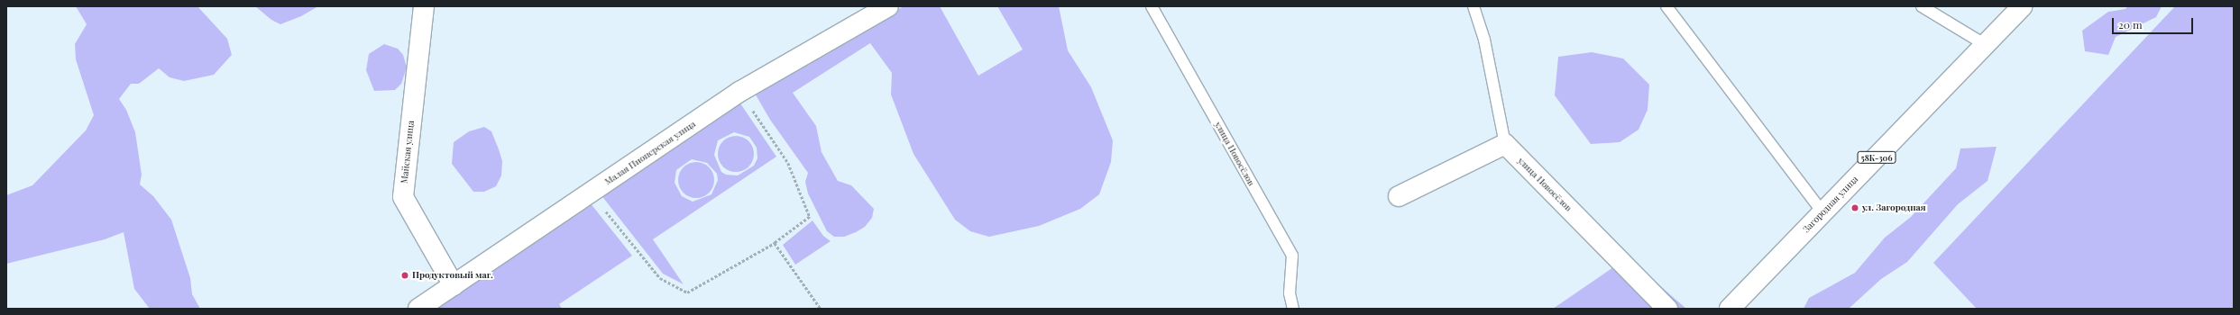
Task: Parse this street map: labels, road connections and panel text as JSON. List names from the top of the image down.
{
  "streets": {
    "main road": [
      "Майская улица",
      "Малая Пионерская улица",
      "улица Новосёлов",
      "58К-306",
      "Загородная улица"
    ]
  },
  "crossings": [
    ["Майская улица", "Малая Пионерская улица"]
  ],
  "places": ["ул. Загородная", "Продуктовый маг."],
  "scale_bar": "20 m"
}
